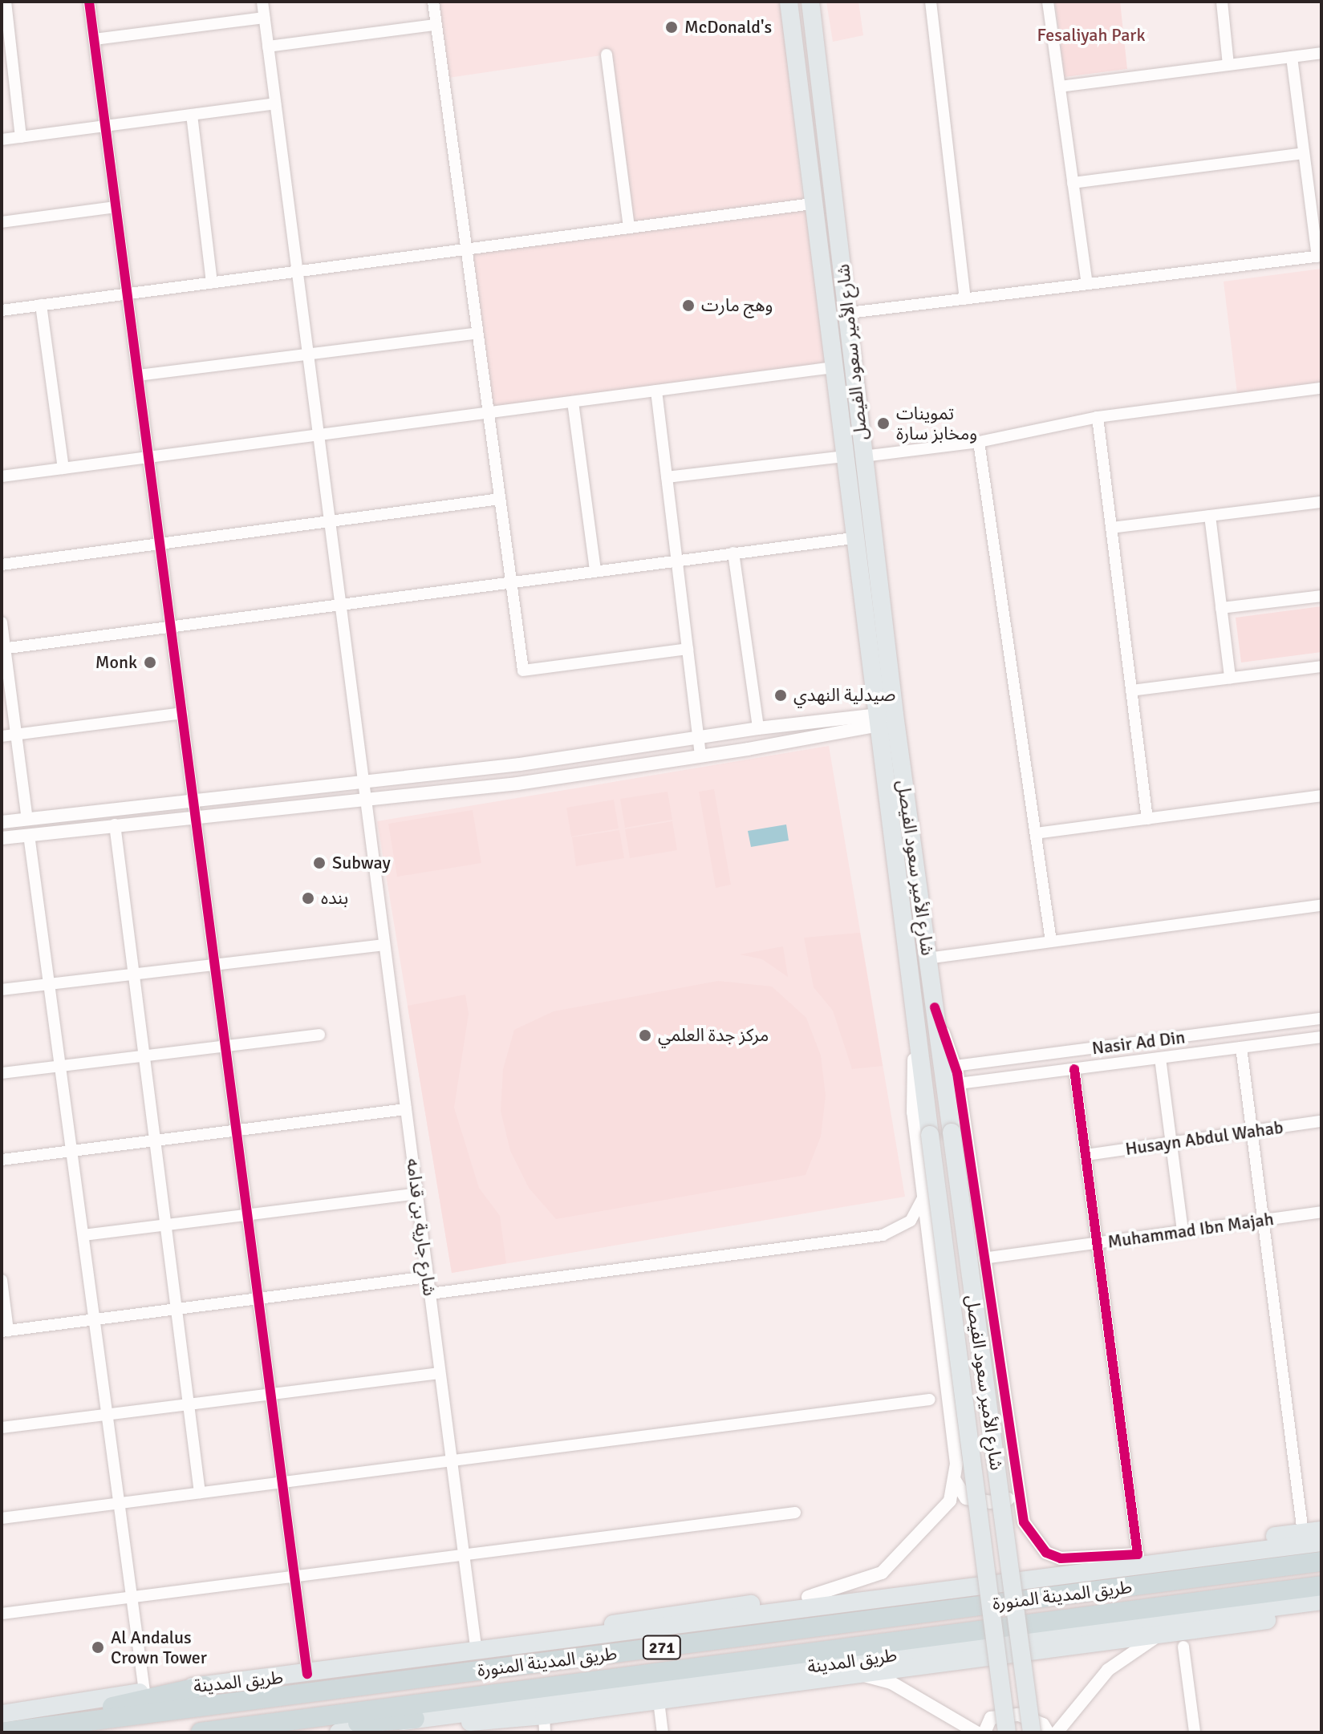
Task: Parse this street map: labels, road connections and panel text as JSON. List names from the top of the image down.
{
  "streets": {
    "highway": ["طريق المدينة المنورة", "271"],
    "main road": ["شارع الأمير سعود الفيصل", "طريق المدينة"],
    "street": [
      "Nasir Ad Din",
      "Husayn Abdul Wahab",
      "شارع جارية بن قدامه",
      "Muhammad Ibn Majah"
    ]
  },
  "crossings": [
    ["شارع الأمير سعود الفيصل", "طريق المدينة"],
    ["شارع جارية بن قدامه", "طريق المدينة"]
  ],
  "parks": ["Fesaliyah Park"],
  "places": [
    "McDonald's",
    "وهج مارت",
    "تموينات ومخابز سارة",
    "Monk",
    "صيدلية النهدي",
    "Subway",
    "بنده",
    "مركز جدة العلمي",
    "Al Andalus Crown Tower"
  ]
}
